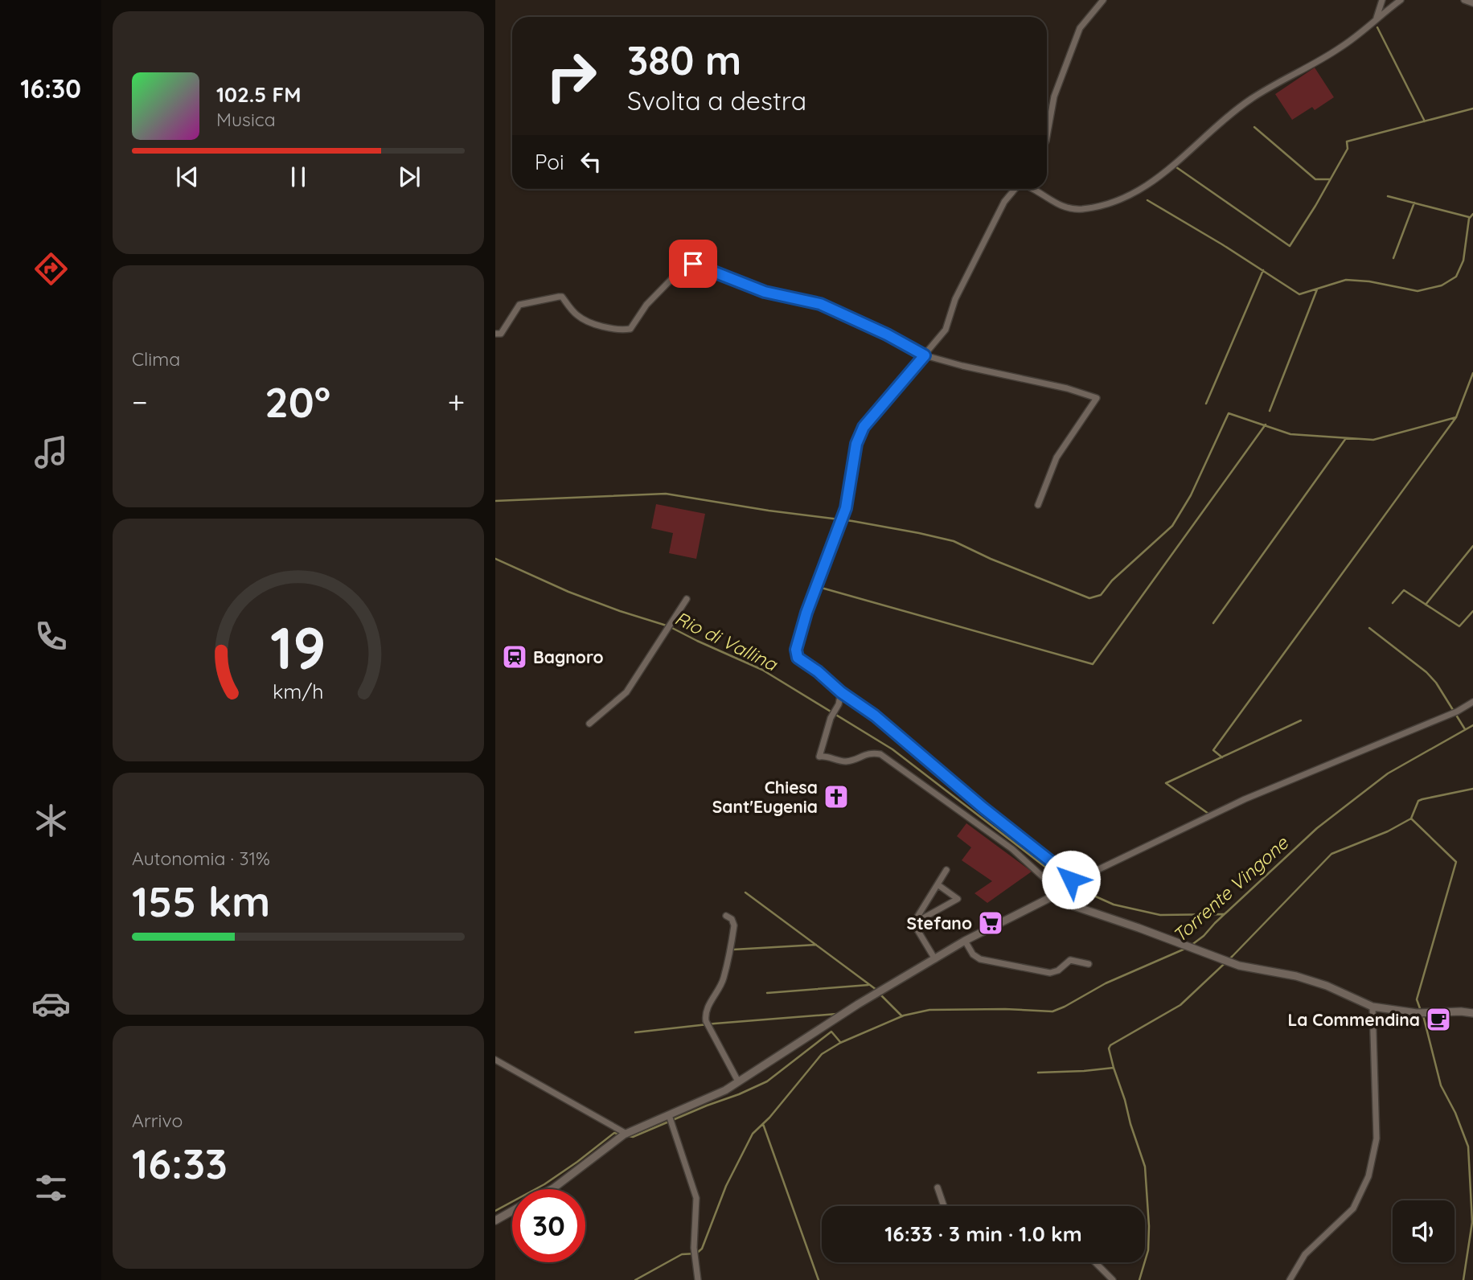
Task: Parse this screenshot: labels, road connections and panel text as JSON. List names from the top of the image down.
{
  "water": ["Rio di Vallina", "Torrente Vingone"],
  "places": {
    "station": ["Bagnoro"],
    "church": ["Chiesa Sant'Eugenia"],
    "supermarket": ["Stefano"],
    "cafe": ["La Commendina"]
  },
  "page": {
    "tabs": "16:30",
    "turn": ["380 m", "Svolta a destra"],
    "song": ["102.5 FM", "Musica"],
    "then": "Poi",
    "tile": [
      "Clima",
      ["Autonomia · 31%", "155 km"],
      ["Arrivo", "16:33"]
    ],
    "heat": ["−", "20°", "+"],
    "limit": "30",
    "trip": "16:33 · 3 min · 1.0 km",
    "gauge": ["19", "km/h"]
  }
}
